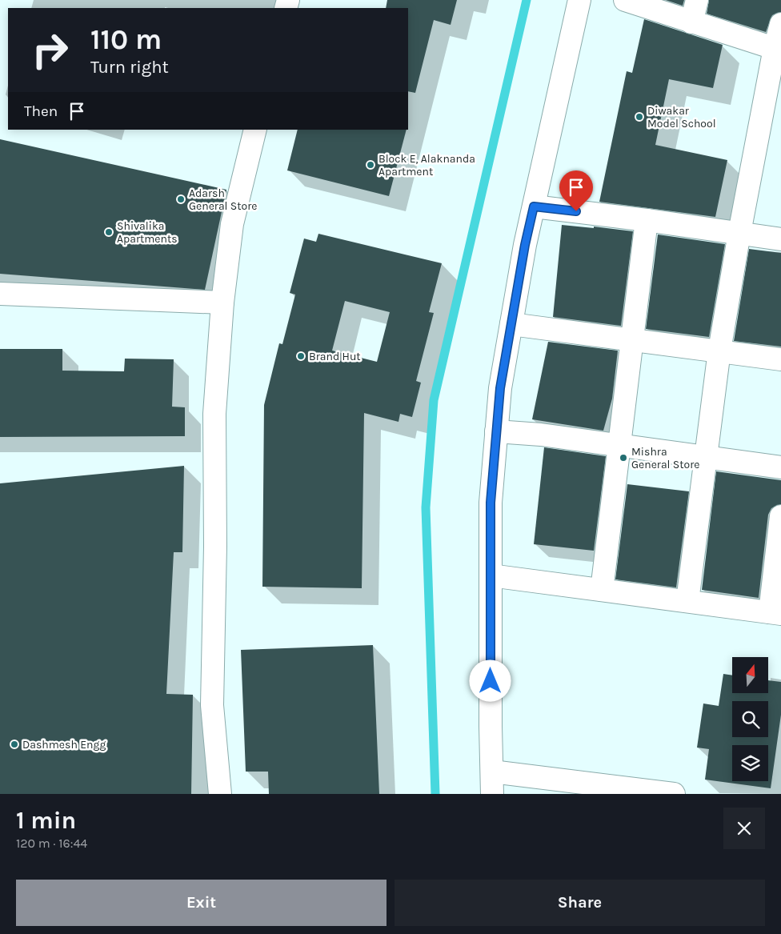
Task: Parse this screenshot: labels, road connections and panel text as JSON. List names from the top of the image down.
{
  "places": [
    "Diwakar Model School",
    "Block E, Alaknanda Apartment",
    "Adarsh General Store",
    "Shivalika Apartments",
    "Brand Hut",
    "Mishra General Store",
    "Dashmesh Engg"
  ],
  "north": "top",
  "page": {
    "turn": ["110 m", "Turn right"],
    "then": "Then",
    "heading": ["1 min", "120 m · 16:44"],
    "buttons": ["Exit", "Share"]
  }
}
